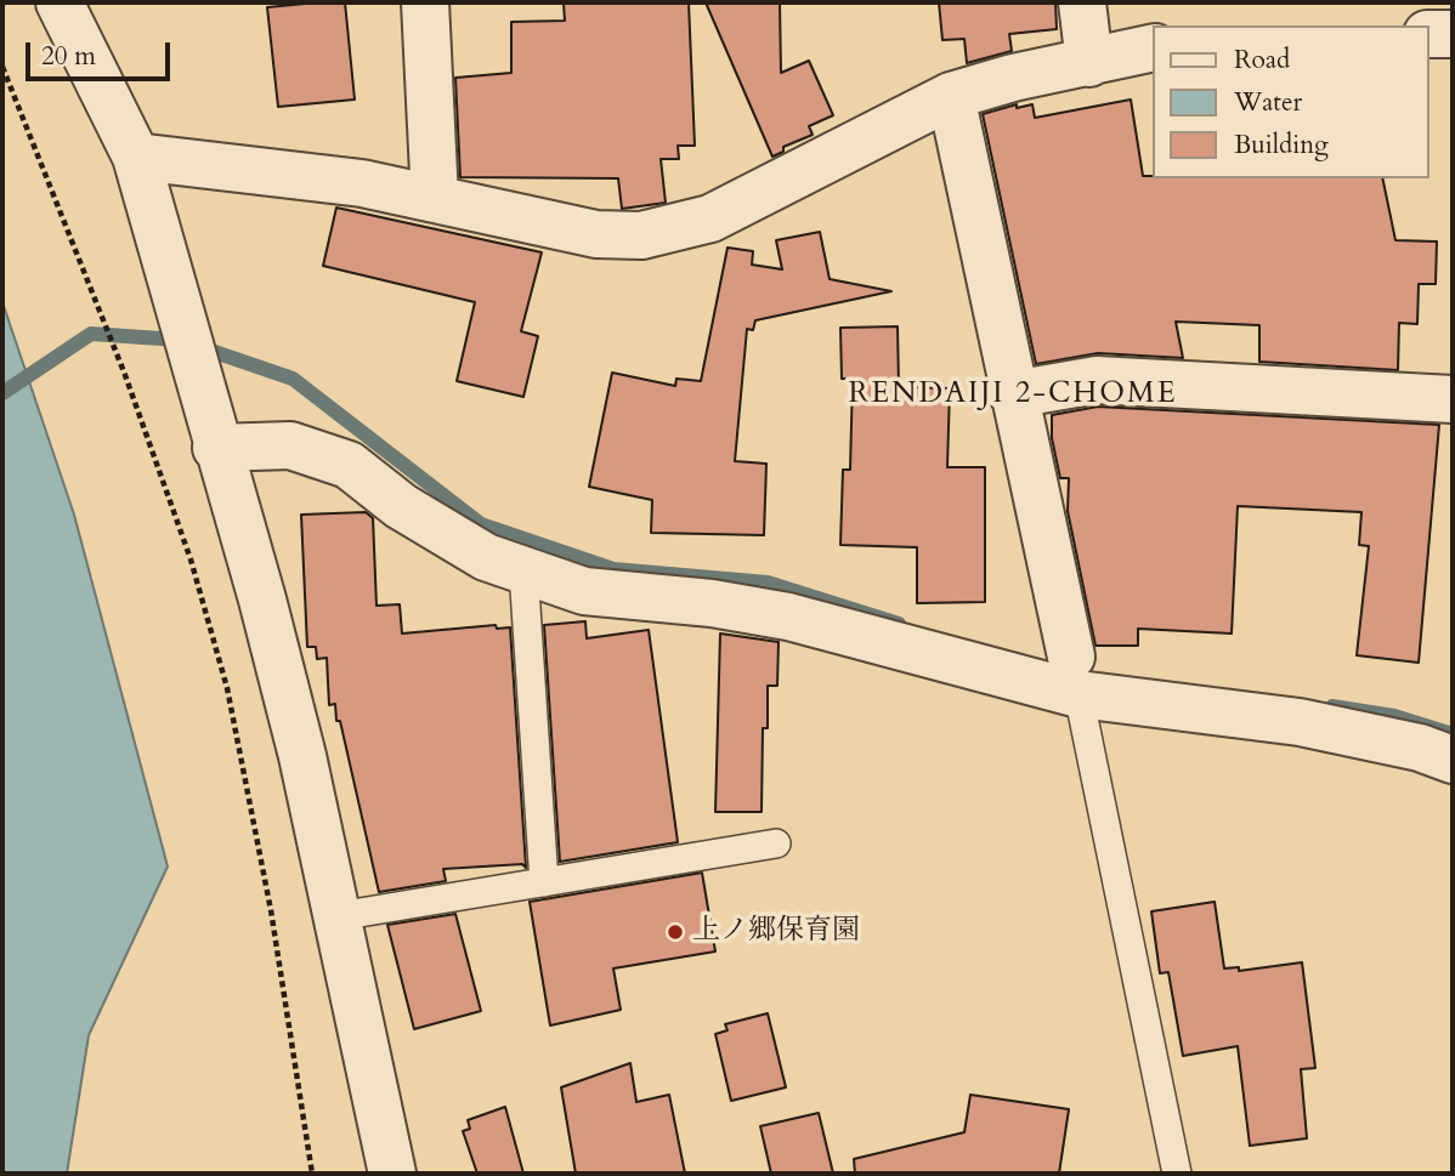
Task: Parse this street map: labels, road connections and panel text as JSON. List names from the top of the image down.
{
  "districts": ["RENDAIJI 2-CHOME"],
  "places": ["上ノ郷保育園"],
  "legend": ["Road", "Water", "Building"],
  "scale_bar": "20 m"
}
